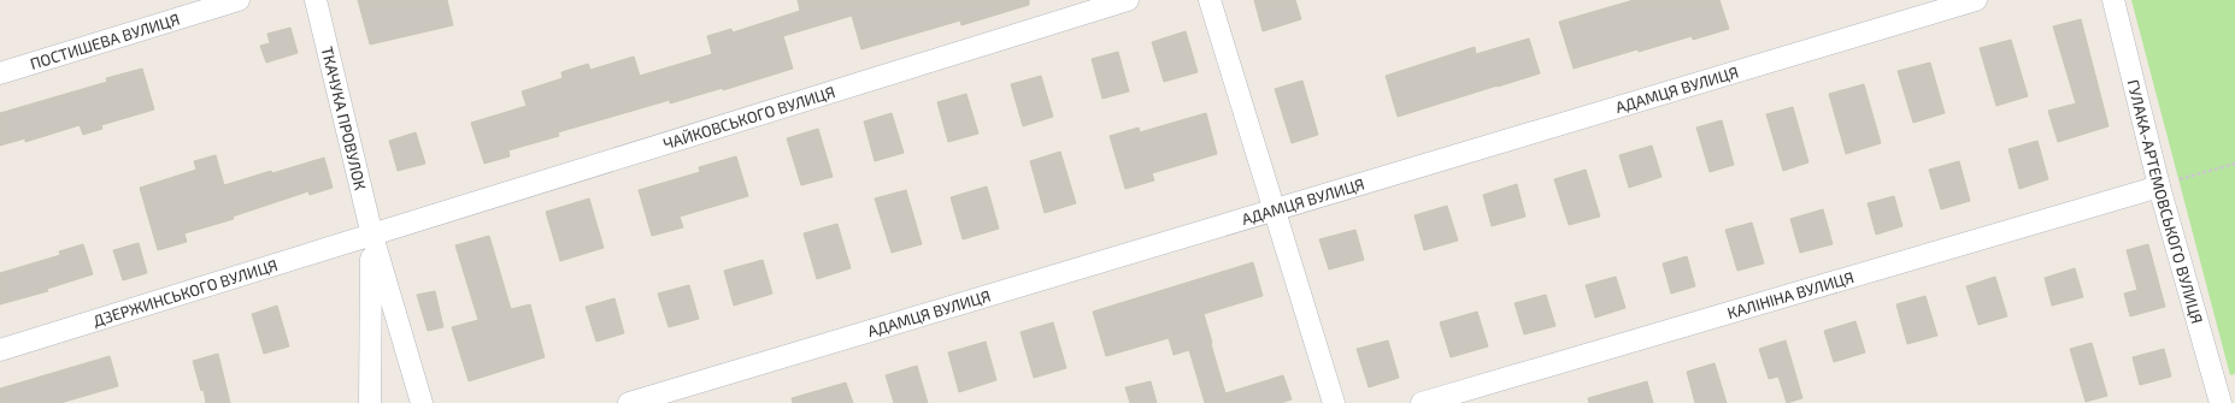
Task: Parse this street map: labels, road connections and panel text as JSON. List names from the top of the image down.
{
  "streets": {
    "street": [
      "ПОСТИШЕВА ВУЛИЦЯ",
      "АДАМЦЯ ВУЛИЦЯ",
      "ТКАЧУКА ПРОВУЛОК",
      "ЧАЙКОВСЬКОГО ВУЛИЦЯ",
      "ГУЛАКА-АРТЕМОВСЬКОГО ВУЛИЦЯ",
      "ДЗЕРЖИНСЬКОГО ВУЛИЦЯ",
      "КАЛІНІНА ВУЛИЦЯ"
    ]
  },
  "crossings": [
    ["ТКАЧУКА ПРОВУЛОК", "ЧАЙКОВСЬКОГО ВУЛИЦЯ"],
    ["ТКАЧУКА ПРОВУЛОК", "ДЗЕРЖИНСЬКОГО ВУЛИЦЯ"],
    ["ЧАЙКОВСЬКОГО ВУЛИЦЯ", "ДЗЕРЖИНСЬКОГО ВУЛИЦЯ"],
    ["ГУЛАКА-АРТЕМОВСЬКОГО ВУЛИЦЯ", "КАЛІНІНА ВУЛИЦЯ"]
  ]
}
